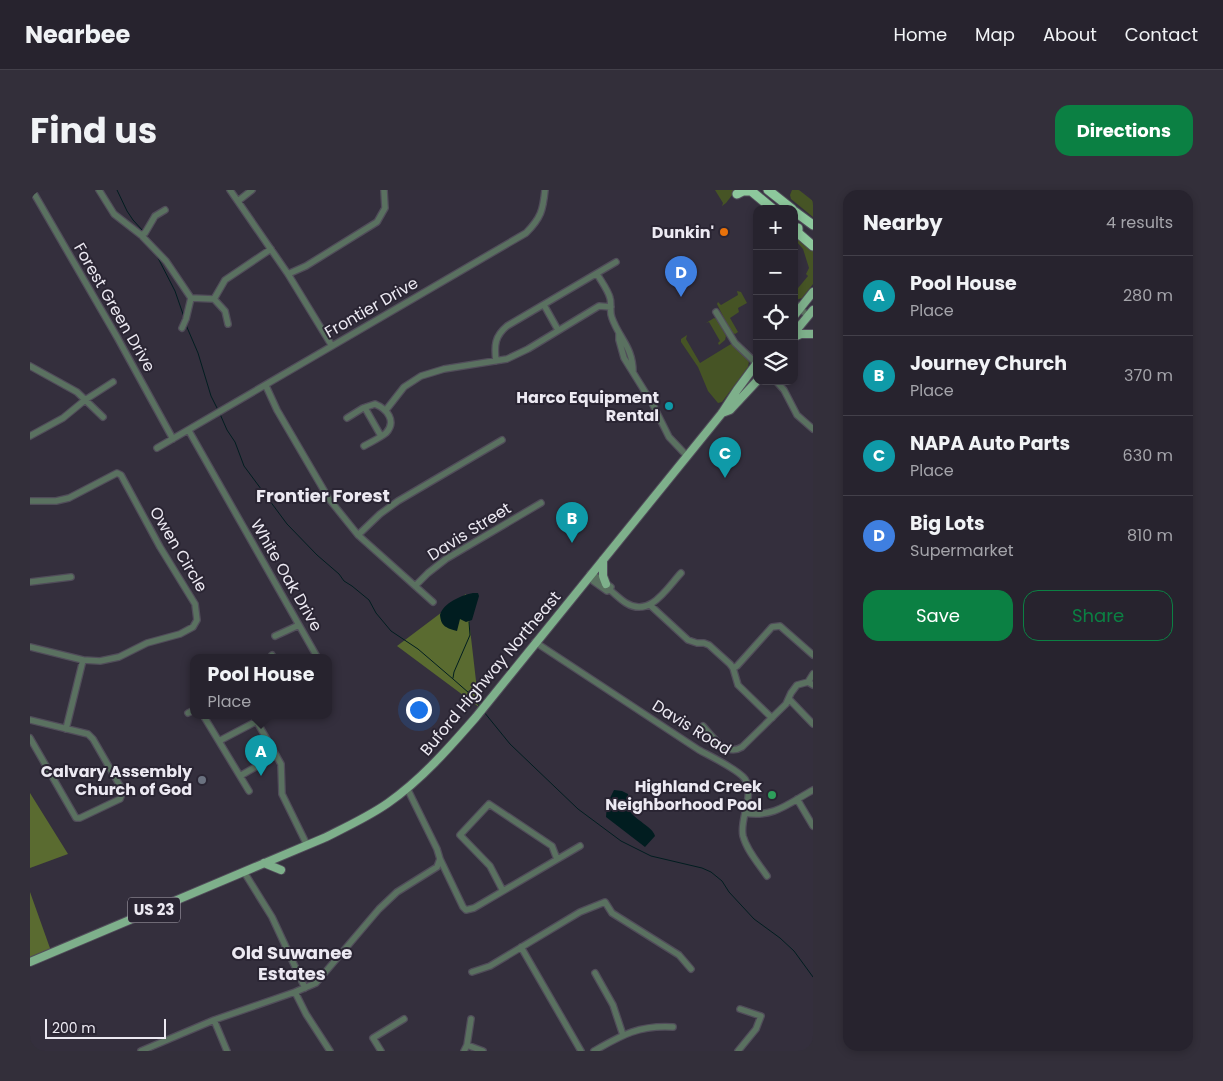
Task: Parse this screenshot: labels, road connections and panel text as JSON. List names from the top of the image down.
{
  "streets": {
    "main road": ["Buford Highway Northeast", "US 23"],
    "street": [
      "Forest Green Drive",
      "Frontier Drive",
      "Davis Street",
      "Owen Circle",
      "White Oak Drive",
      "Davis Road"
    ]
  },
  "crossings": [
    ["Forest Green Drive", "Frontier Drive"],
    ["Frontier Drive", "White Oak Drive"],
    ["Buford Highway Northeast", "Davis Road"],
    ["Buford Highway Northeast", "US 23"]
  ],
  "districts": ["Frontier Forest", "Old Suwanee Estates"],
  "places": [
    "Dunkin'",
    "Harco Equipment Rental",
    "Calvary Assembly Church of God",
    "Highland Creek Neighborhood Pool"
  ],
  "scale_bar": "200 m",
  "page": {
    "header": "Nearbee",
    "nav": [
      "Home",
      "Map",
      "About",
      "Contact"
    ],
    "title": "Find us",
    "buttons": [
      "Directions",
      ["Save", "Share"]
    ],
    "heading": ["Nearby", "4 results"],
    "map_buttons": ["+", "−"],
    "list": [
      {
        "mark": "A",
        "name": "Pool House",
        "note": "Place",
        "value": "280 m"
      },
      {
        "mark": "B",
        "name": "Journey Church",
        "note": "Place",
        "value": "370 m"
      },
      {
        "mark": "C",
        "name": "NAPA Auto Parts",
        "note": "Place",
        "value": "630 m"
      },
      {
        "mark": "D",
        "name": "Big Lots",
        "note": "Supermarket",
        "value": "810 m"
      }
    ],
    "pins": [
      "D",
      "C",
      "B",
      "A"
    ],
    "popup": ["Pool House", "Place"],
    "scale": "200 m"
  }
}
